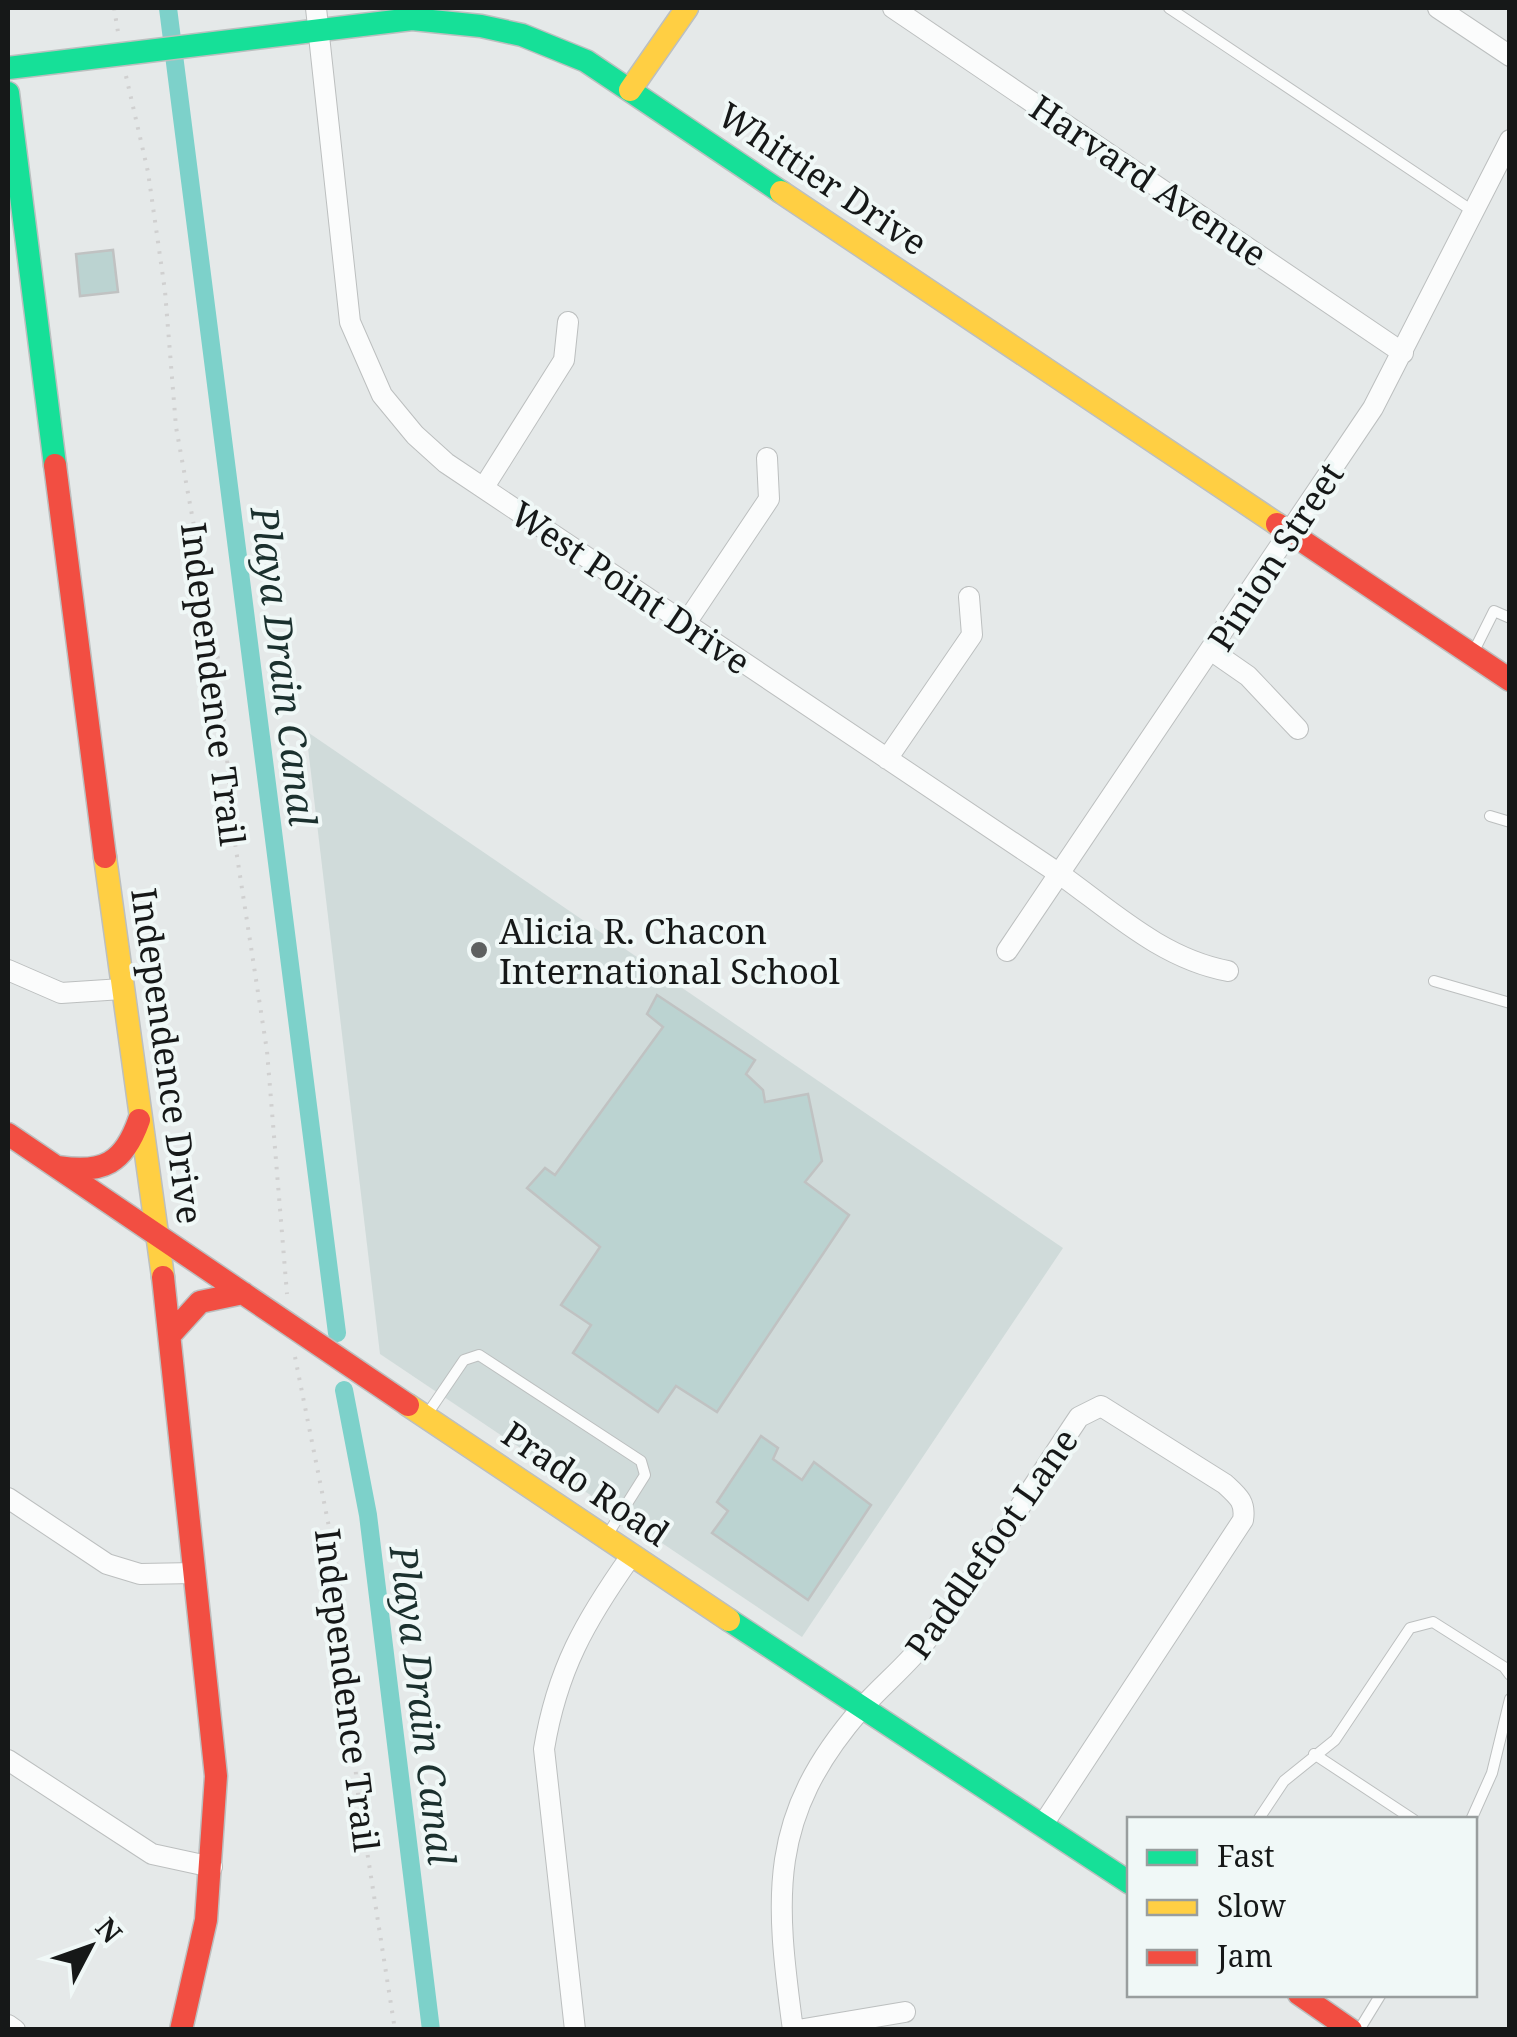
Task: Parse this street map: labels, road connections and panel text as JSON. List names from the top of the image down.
{
  "streets": {
    "street": [
      "Whittier Drive",
      "Harvard Avenue",
      "Pinion Street",
      "West Point Drive",
      "Independence Drive",
      "Prado Road",
      "Paddlefoot Lane"
    ],
    "path": ["Independence Trail"]
  },
  "crossings": [
    ["Whittier Drive", "Pinion Street"],
    ["Whittier Drive", "West Point Drive"],
    ["Harvard Avenue", "Pinion Street"],
    ["Pinion Street", "West Point Drive"],
    ["Independence Trail", "Prado Road"],
    ["Independence Drive", "Prado Road"],
    ["Prado Road", "Paddlefoot Lane"]
  ],
  "water": ["Playa Drain Canal"],
  "places": ["Alicia R. Chacon International School"],
  "legend": ["Fast", "Slow", "Jam"],
  "north": "top right"
}
